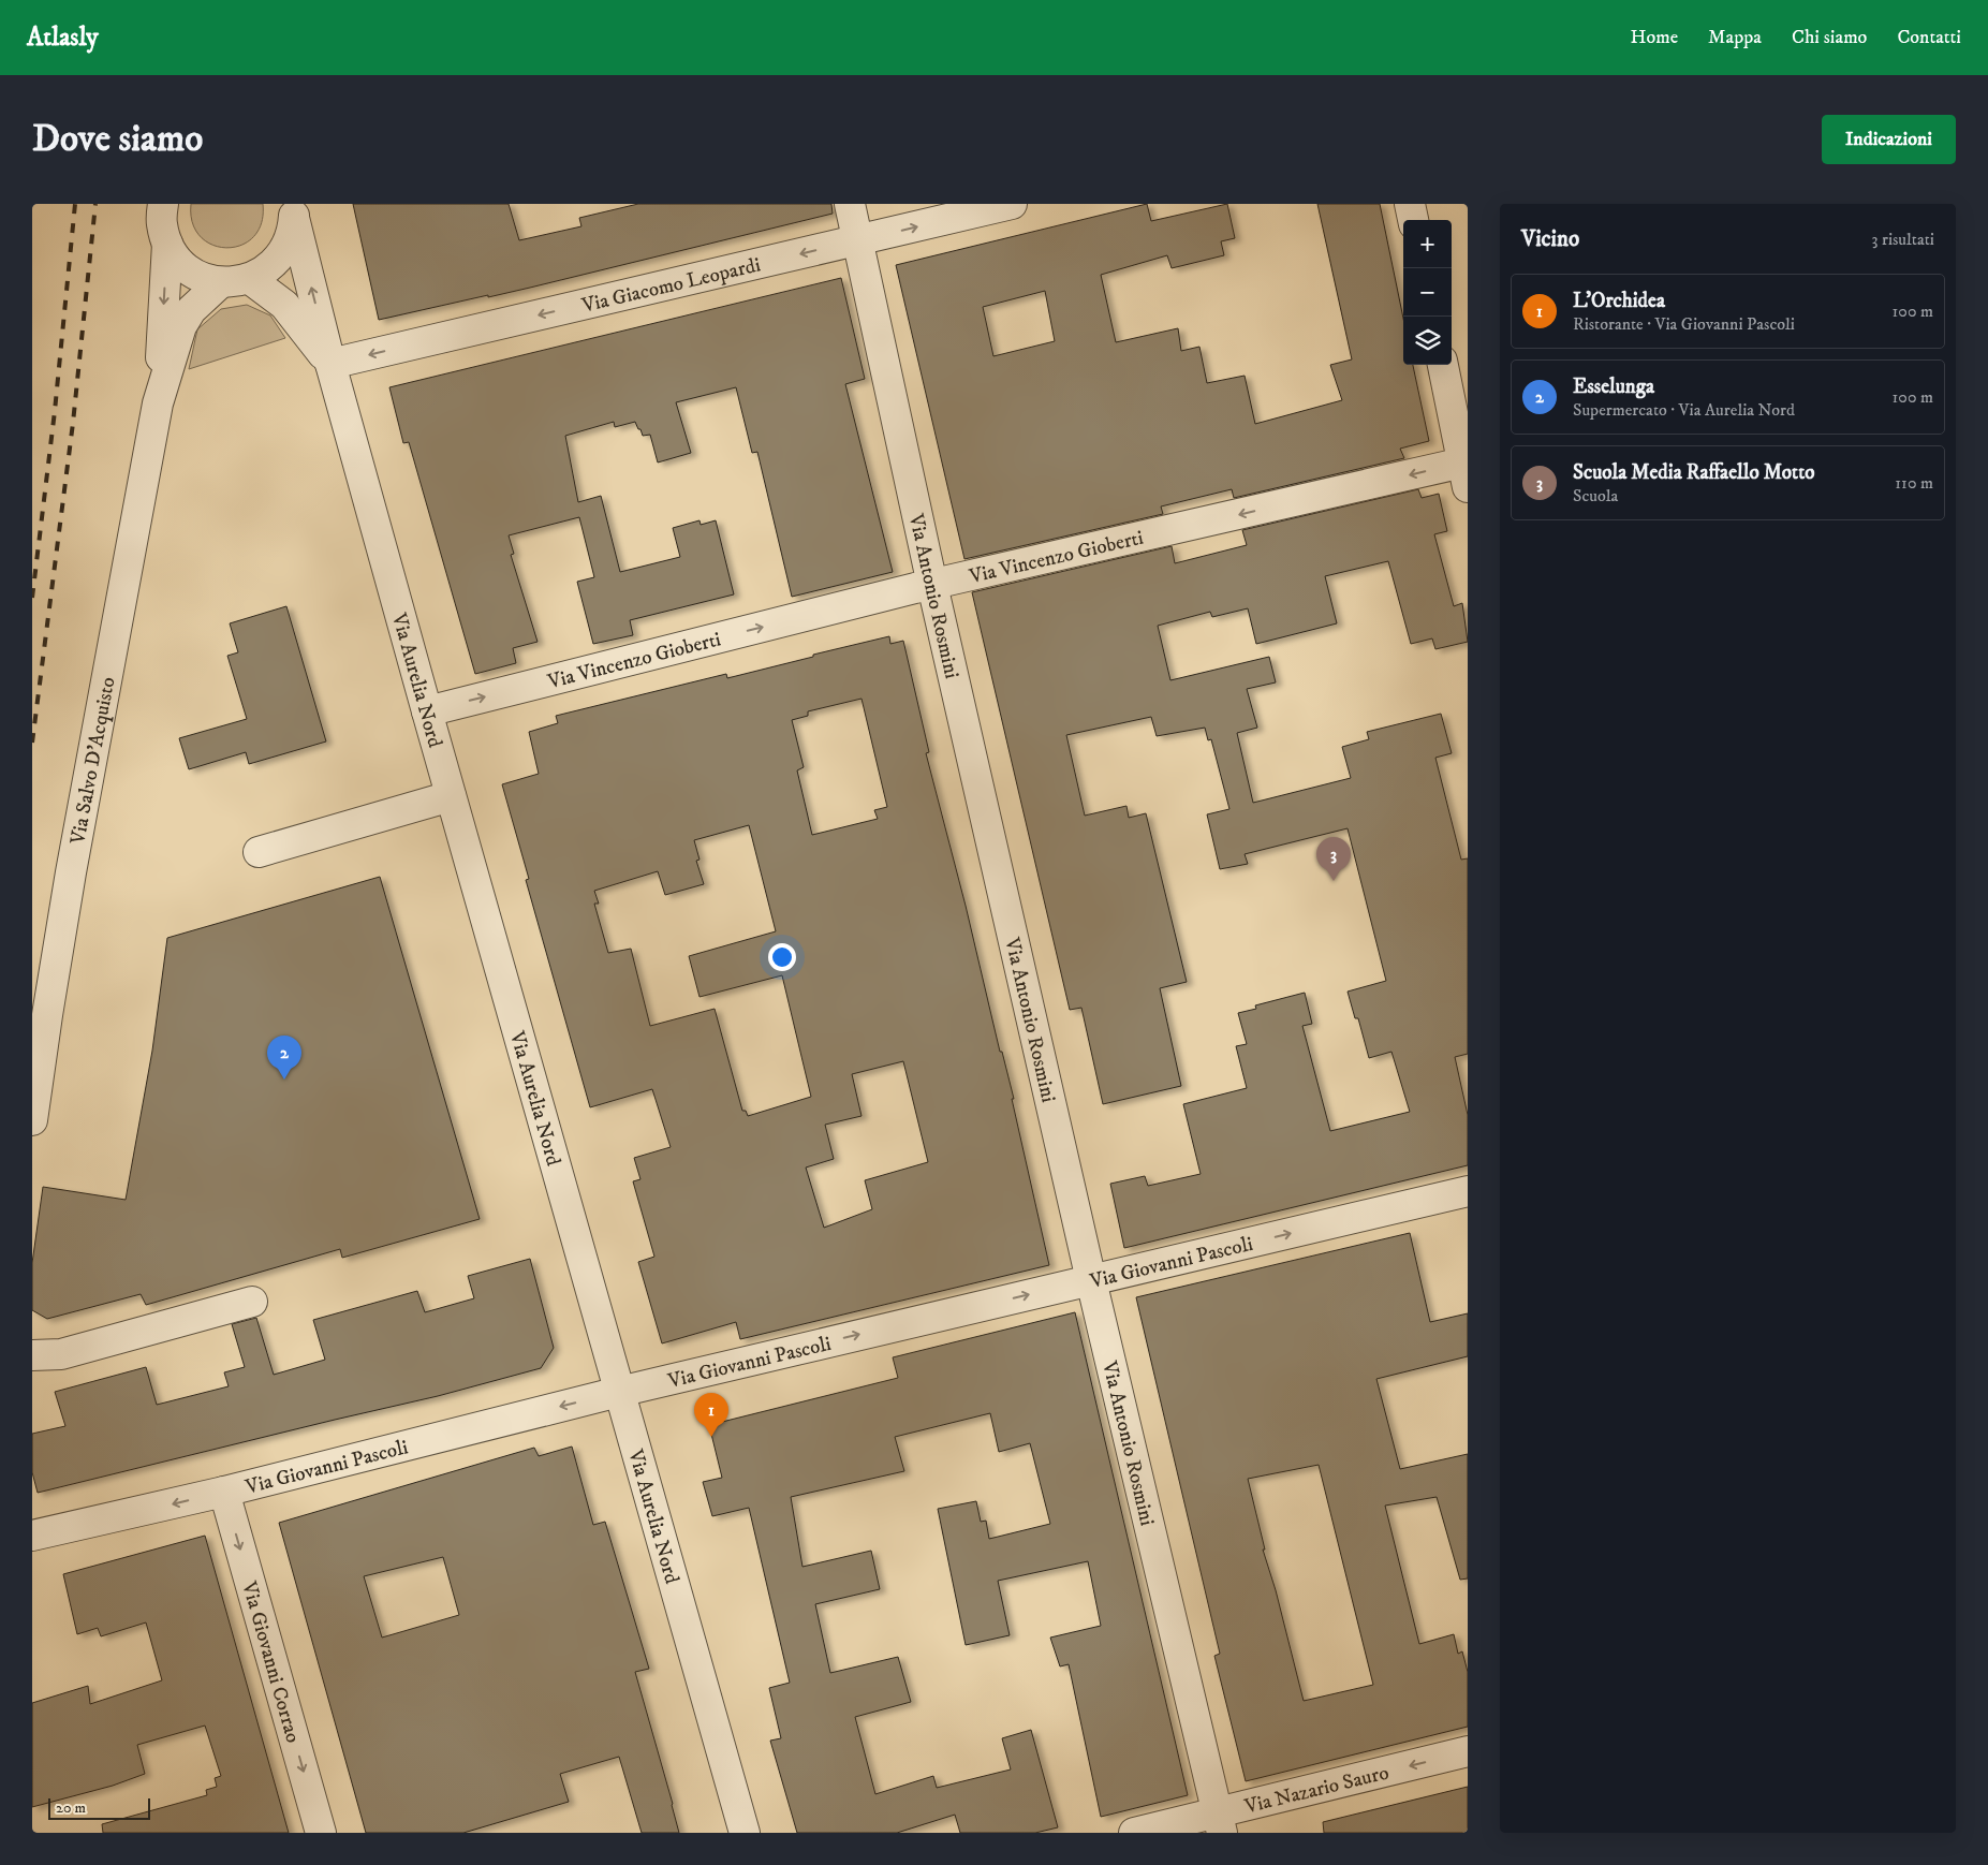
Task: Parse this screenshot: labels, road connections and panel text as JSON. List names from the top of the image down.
{
  "streets": {
    "street": [
      "Via Giacomo Leopardi",
      "Via Vincenzo Gioberti",
      "Via Antonio Rosmini",
      "Via Aurelia Nord",
      "Via Salvo D'Acquisto",
      "Via Giovanni Pascoli",
      "Via Giovanni Corrao",
      "Via Nazario Sauro"
    ]
  },
  "crossings": [
    ["Via Giacomo Leopardi", "Via Antonio Rosmini"],
    ["Via Giacomo Leopardi", "Via Aurelia Nord"],
    ["Via Vincenzo Gioberti", "Via Antonio Rosmini"],
    ["Via Vincenzo Gioberti", "Via Aurelia Nord"],
    ["Via Antonio Rosmini", "Via Giovanni Pascoli"],
    ["Via Antonio Rosmini", "Via Nazario Sauro"],
    ["Via Aurelia Nord", "Via Giovanni Pascoli"],
    ["Via Giovanni Pascoli", "Via Giovanni Corrao"]
  ],
  "one_way": ["Via Giovanni Corrao", "Via Nazario Sauro"],
  "scale_bar": "20 m",
  "page": {
    "header": "Atlasly",
    "nav": [
      "Home",
      "Mappa",
      "Chi siamo",
      "Contatti"
    ],
    "buttons": "Indicazioni",
    "title": "Dove siamo",
    "heading": ["Vicino", "3 risultati"],
    "map_buttons": ["+", "−"],
    "list": [
      {
        "mark": "1",
        "name": "L'Orchidea",
        "note": "Ristorante · Via Giovanni Pascoli",
        "value": "100 m"
      },
      {
        "mark": "2",
        "name": "Esselunga",
        "note": "Supermercato · Via Aurelia Nord",
        "value": "100 m"
      },
      {
        "mark": "3",
        "name": "Scuola Media Raffaello Motto",
        "note": "Scuola",
        "value": "110 m"
      }
    ],
    "pins": ["3", "2", "1"],
    "scale": "20 m"
  }
}
